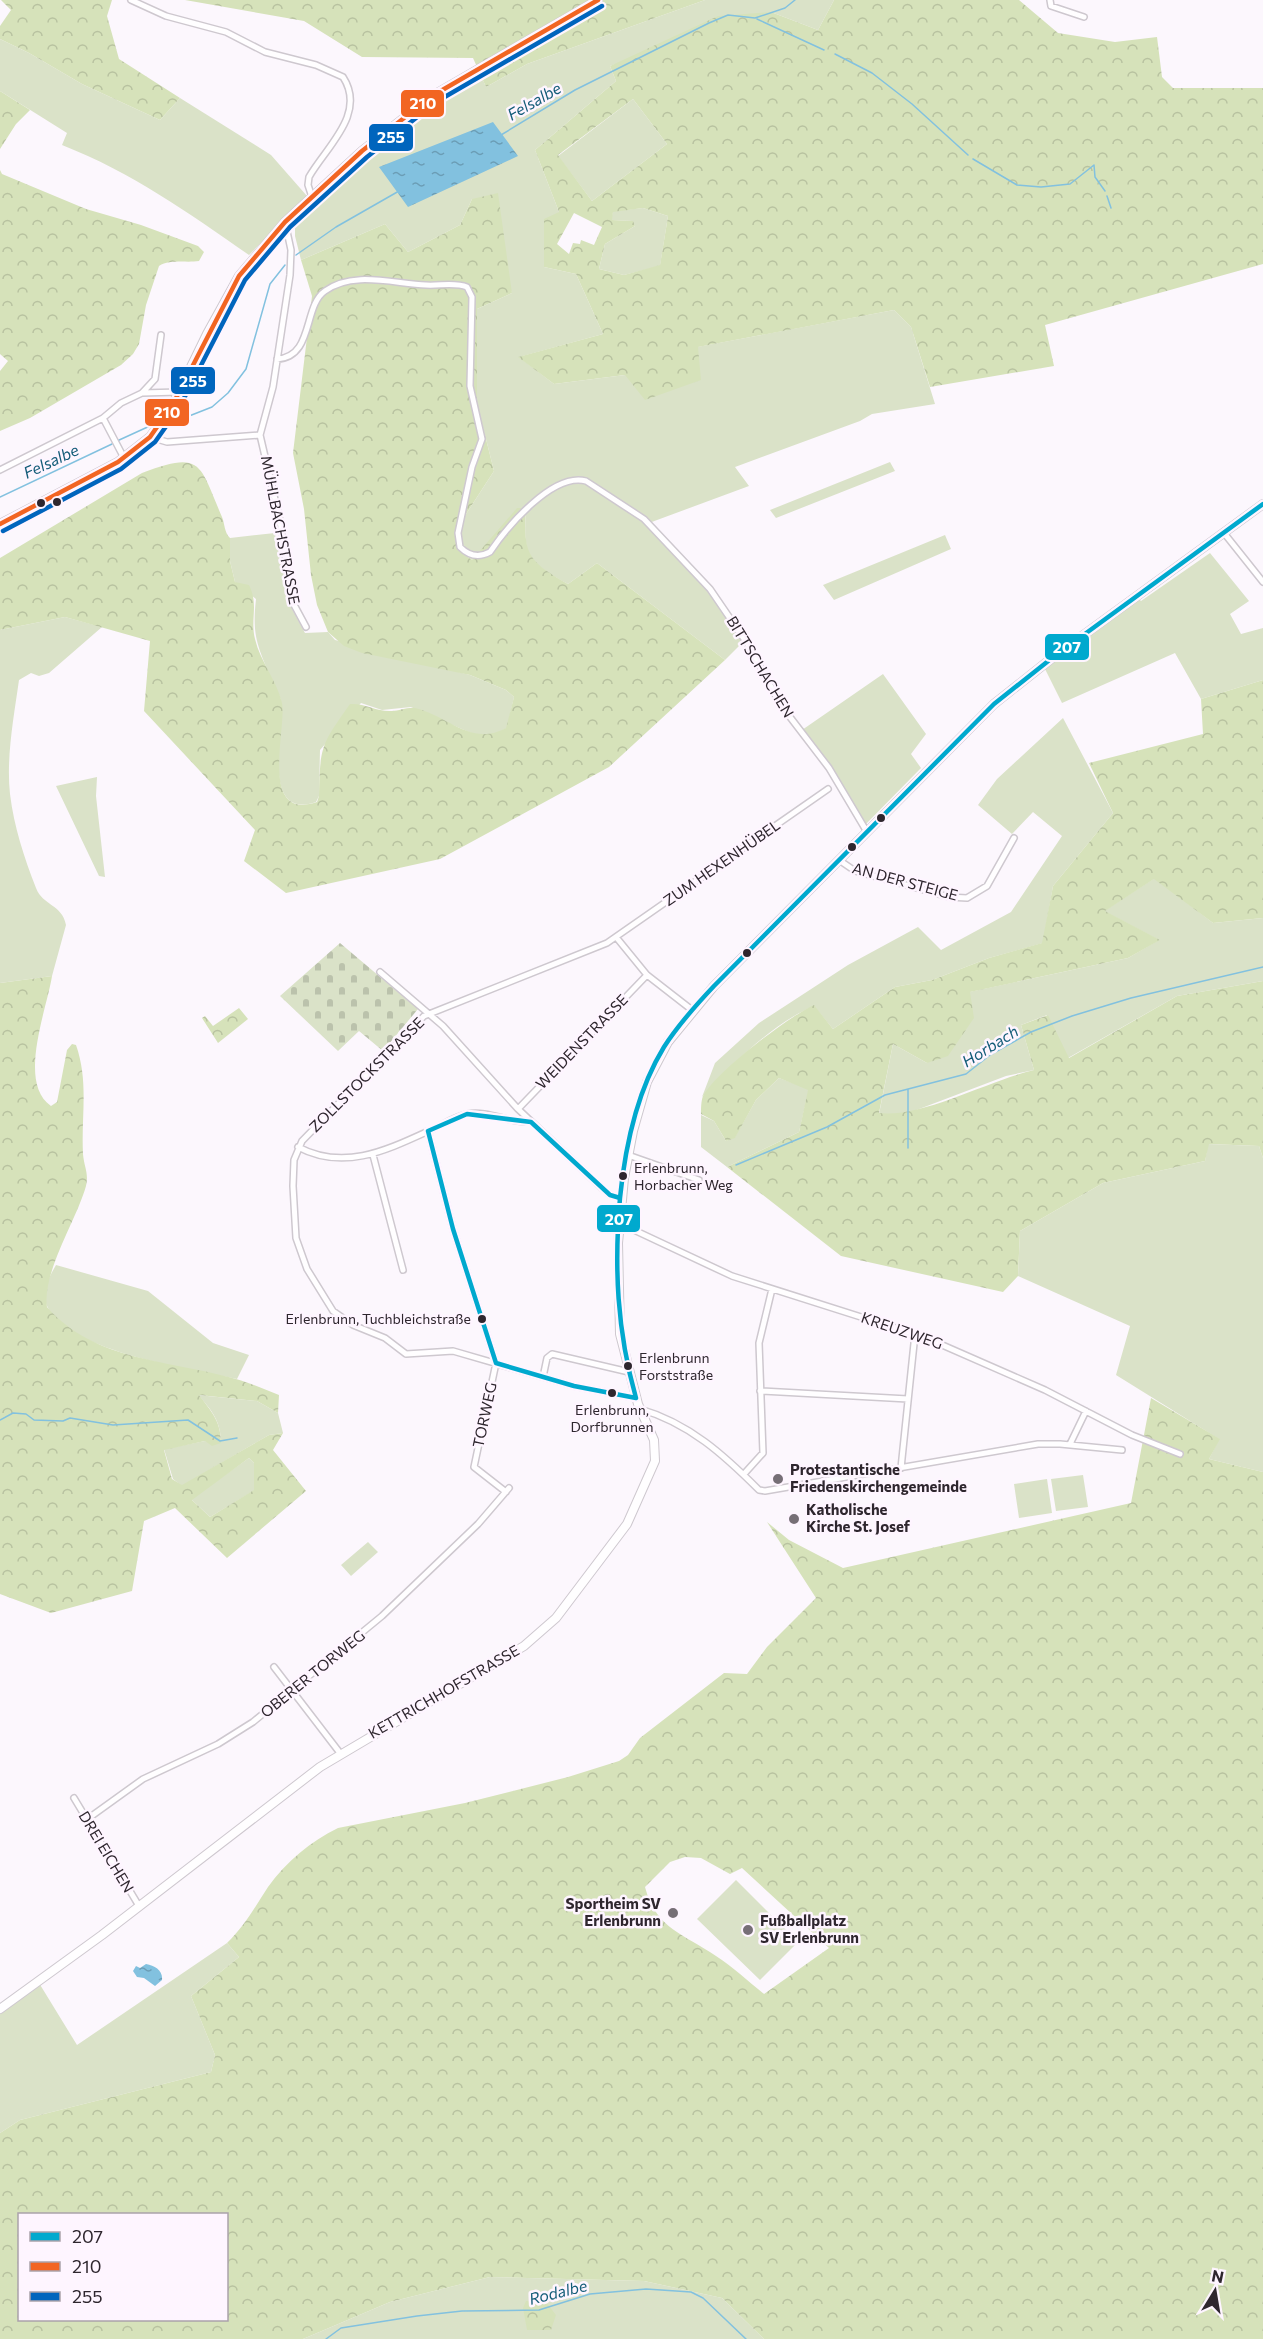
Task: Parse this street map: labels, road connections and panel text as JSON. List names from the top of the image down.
{
  "streets": {
    "street": [
      "MÜHLBACHSTRASSE",
      "BITTSCHACHEN",
      "ZUM HEXENHÜBEL",
      "AN DER STEIGE",
      "WEIDENSTRASSE",
      "ZOLLSTOCKSTRASSE",
      "KREUZWEG",
      "TORWEG",
      "OBERER TORWEG",
      "KETTRICHHOFSTRASSE",
      "DREI EICHEN"
    ]
  },
  "crossings": [
    ["BITTSCHACHEN", "KETTRICHHOFSTRASSE"],
    ["ZUM HEXENHÜBEL", "ZOLLSTOCKSTRASSE"],
    ["AN DER STEIGE", "KETTRICHHOFSTRASSE"],
    ["KREUZWEG", "KETTRICHHOFSTRASSE"],
    ["TORWEG", "OBERER TORWEG"],
    ["OBERER TORWEG", "DREI EICHEN"],
    ["KETTRICHHOFSTRASSE", "DREI EICHEN"]
  ],
  "water": ["Felsalbe", "Horbach", "Rodalbe"],
  "places": [
    "Erlenbrunn, Horbacher Weg",
    "Erlenbrunn, Tuchbleichstraße",
    "Erlenbrunn Forststraße",
    "Erlenbrunn, Dorfbrunnen",
    "Protestantische Friedenskirchengemeinde",
    "Katholische Kirche St. Josef",
    "Sportheim SV Erlenbrunn",
    "Fußballplatz SV Erlenbrunn"
  ],
  "lines": ["transit line 210", "transit line 255", "transit line 207"],
  "legend": ["207", "210", "255"],
  "north": "top"
}
